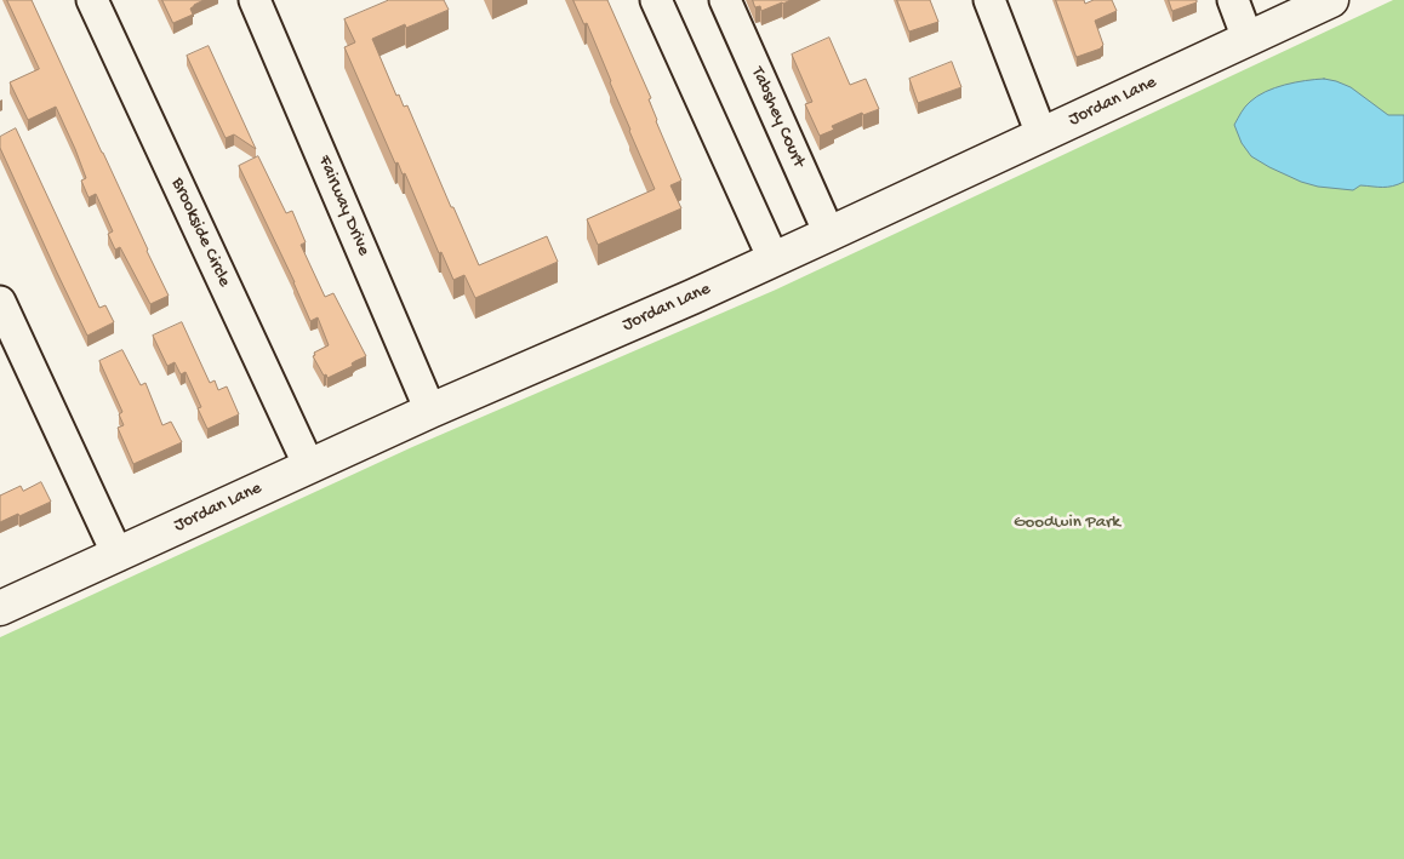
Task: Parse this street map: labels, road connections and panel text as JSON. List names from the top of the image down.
{
  "streets": {
    "main road": ["Jordan Lane"],
    "street": ["Tabshey Court", "Fairway Drive", "Brookside Circle"]
  },
  "crossings": [
    ["Jordan Lane", "Tabshey Court"],
    ["Jordan Lane", "Fairway Drive"],
    ["Jordan Lane", "Brookside Circle"]
  ],
  "parks": ["Goodwin Park"]
}
